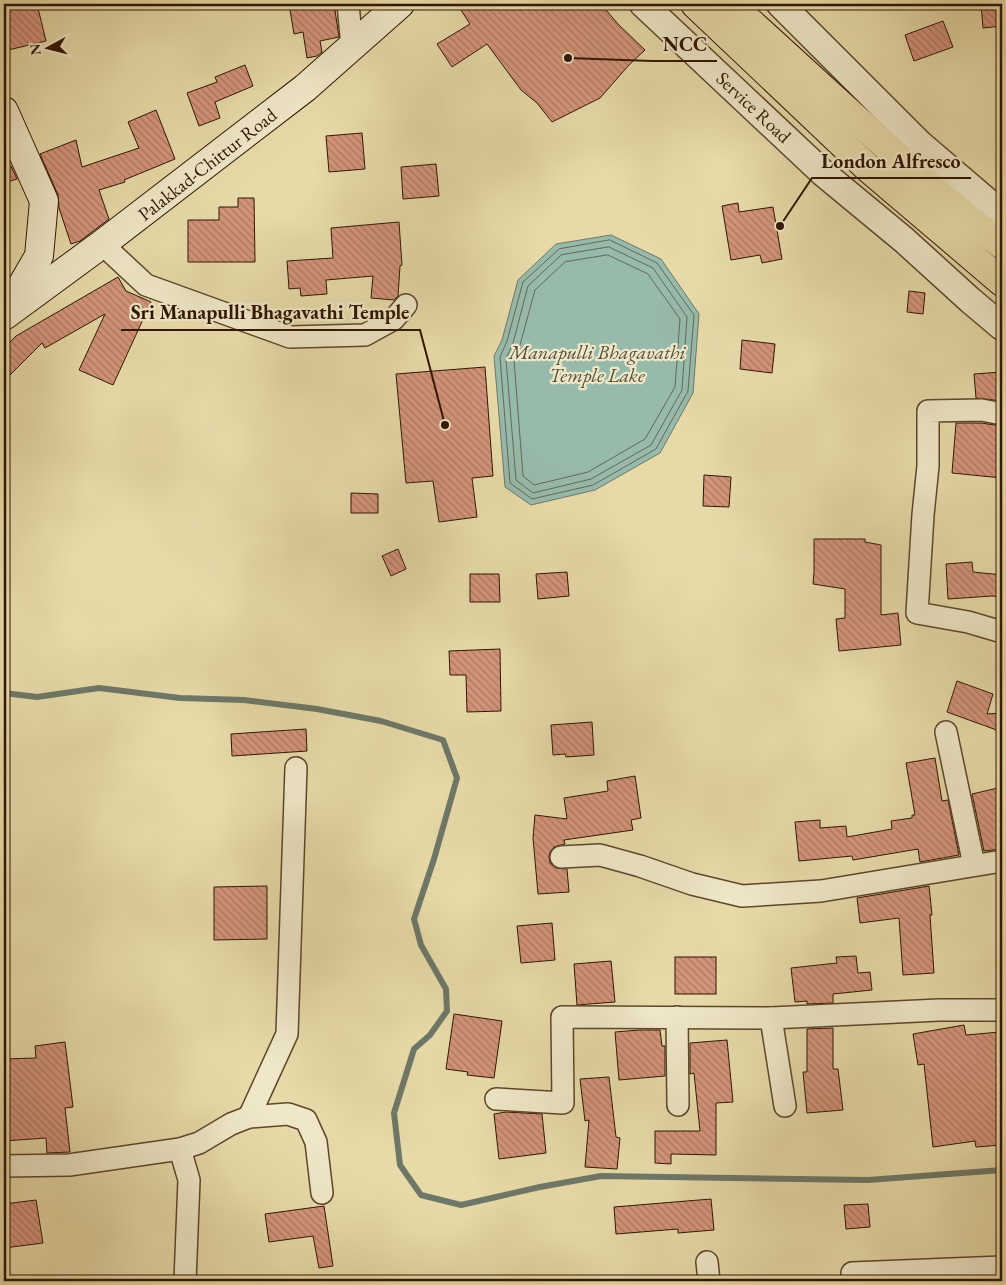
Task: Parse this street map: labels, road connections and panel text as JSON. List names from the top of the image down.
{
  "streets": {
    "main road": ["Palakkad-Chittur Road"],
    "street": ["Service Road"]
  },
  "water": ["Manapulli Bhagavathi Temple Lake"],
  "places": ["NCC", "London Alfresco", "Sri Manapulli Bhagavathi Temple"],
  "north": "left"
}
